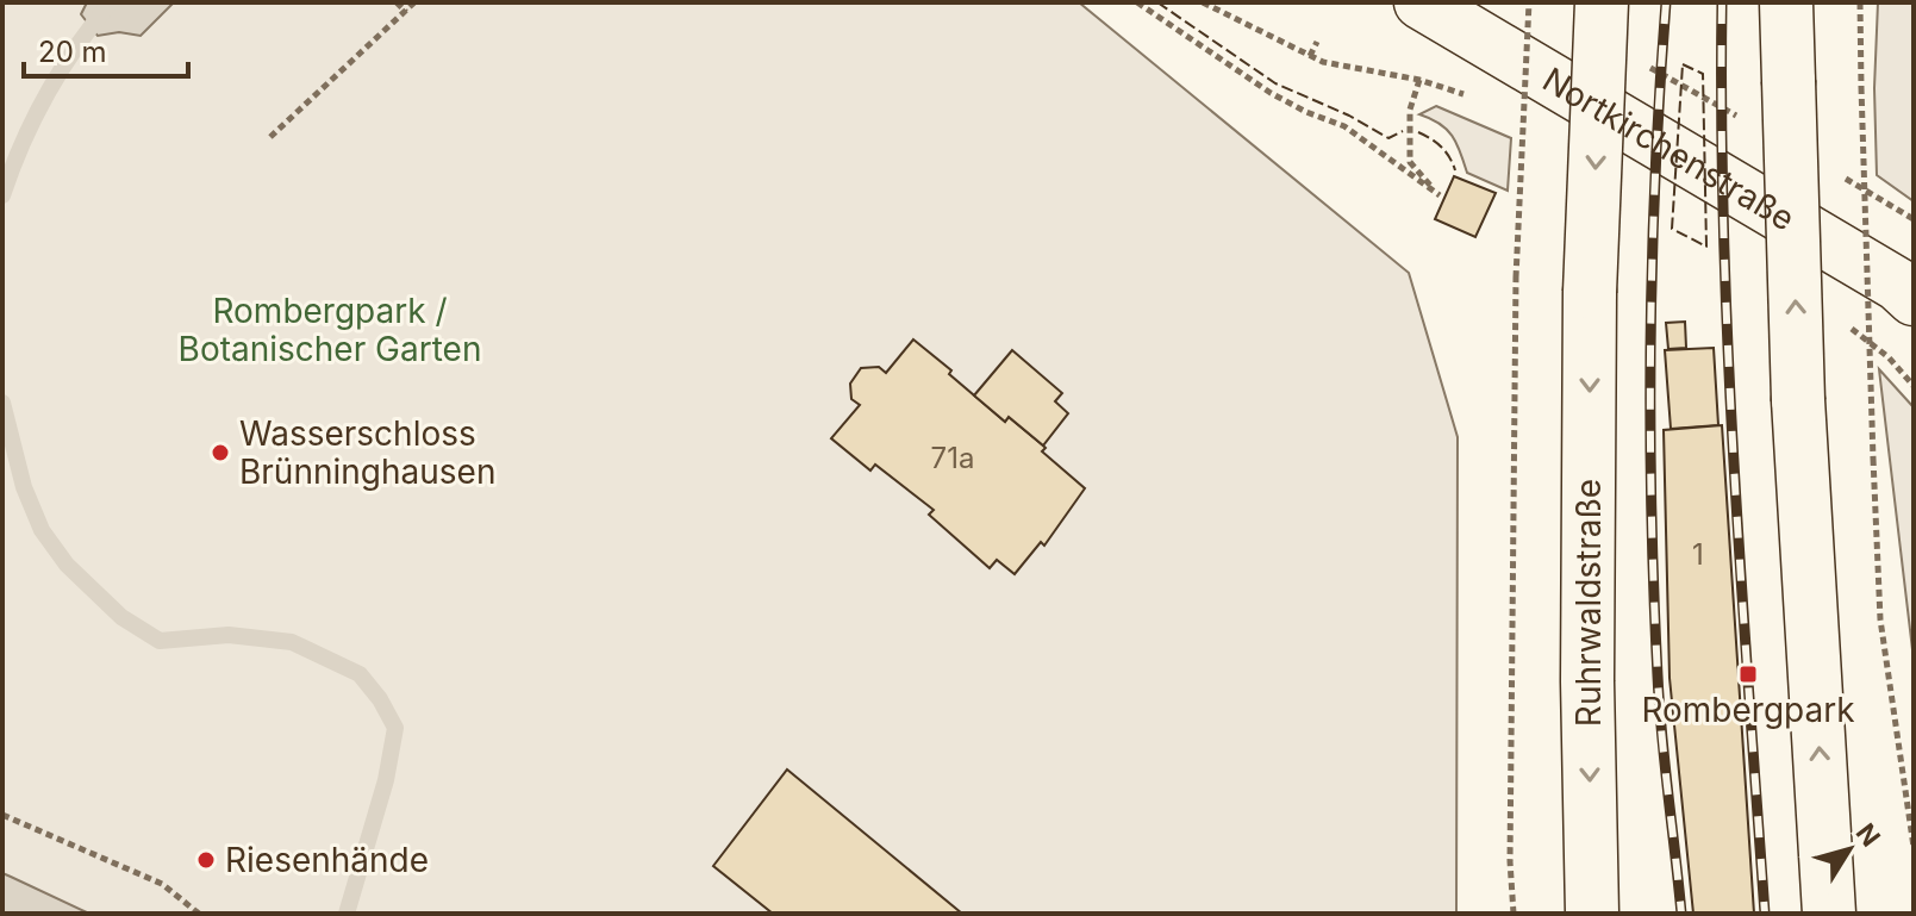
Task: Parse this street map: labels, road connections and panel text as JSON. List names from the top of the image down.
{
  "streets": {
    "main road": ["Nortkirchenstraße", "Ruhrwaldstraße"]
  },
  "parks": ["Rombergpark / Botanischer Garten"],
  "places": {
    "other": ["Wasserschloss Brünninghausen", "Riesenhände"],
    "transit": ["Rombergpark"]
  },
  "house_numbers": ["71a", "1"],
  "scale_bar": "20 m",
  "north": "top right"
}
